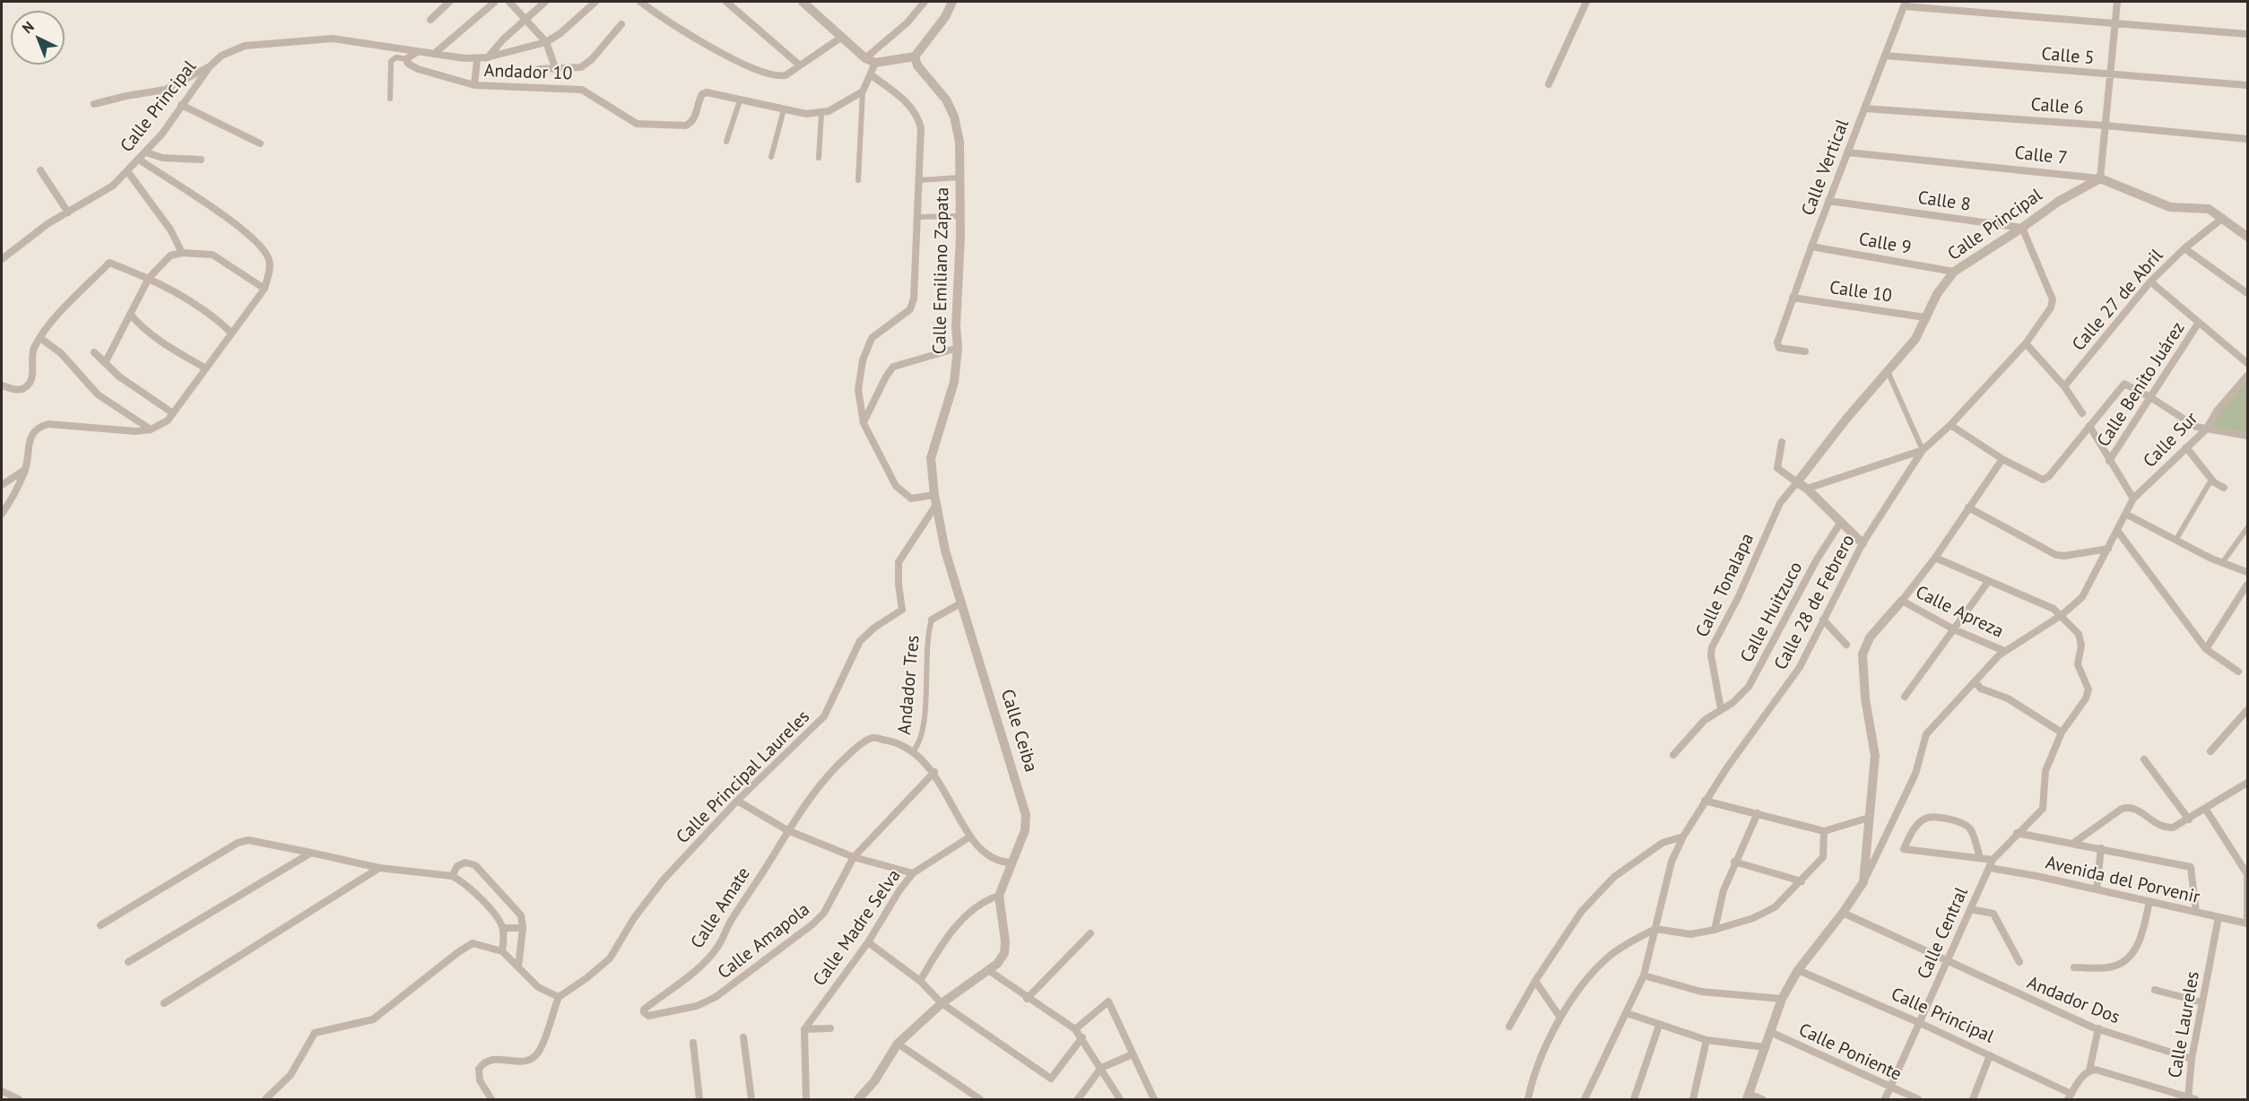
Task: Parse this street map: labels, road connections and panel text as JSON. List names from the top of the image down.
{
  "streets": {
    "street": [
      "Calle 5",
      "Andador 10",
      "Calle Principal",
      "Calle 6",
      "Calle 7",
      "Calle Vertical",
      "Calle 8",
      "Calle 9",
      "Calle Emiliano Zapata",
      "Calle 10",
      "Calle 27 de Abril",
      "Calle Benito Juárez",
      "Calle Sur",
      "Calle Tonalapa",
      "Calle 28 de Febrero",
      "Calle Huitzuco",
      "Calle Apreza",
      "Andador Tres",
      "Calle Ceiba",
      "Calle Principal Laureles",
      "Avenida del Porvenir",
      "Calle Amate",
      "Calle Madre Selva",
      "Calle Central",
      "Calle Amapola",
      "Andador Dos",
      "Calle Laureles",
      "Calle Poniente"
    ]
  },
  "crossings": [
    ["Calle 5", "Calle Vertical"],
    ["Calle Principal", "Calle 7"],
    ["Calle Principal", "Calle 8"],
    ["Calle Principal", "Calle 9"],
    ["Calle Principal", "Calle 10"],
    ["Calle Principal", "Calle Tonalapa"],
    ["Calle Principal", "Calle Central"],
    ["Calle 6", "Calle Vertical"],
    ["Calle 7", "Calle Vertical"],
    ["Calle 7", "Calle 27 de Abril"],
    ["Calle Vertical", "Calle 8"],
    ["Calle Vertical", "Calle 9"],
    ["Calle Vertical", "Calle 10"],
    ["Calle Emiliano Zapata", "Calle Ceiba"],
    ["Calle Emiliano Zapata", "Calle Principal Laureles"],
    ["Calle Tonalapa", "Calle Huitzuco"],
    ["Andador Tres", "Calle Amate"],
    ["Calle Ceiba", "Calle Principal Laureles"],
    ["Calle Ceiba", "Calle Amate"],
    ["Avenida del Porvenir", "Calle Central"],
    ["Avenida del Porvenir", "Calle Laureles"],
    ["Calle Amate", "Calle Madre Selva"],
    ["Calle Amate", "Calle Amapola"],
    ["Calle Central", "Andador Dos"],
    ["Calle Central", "Calle Poniente"],
    ["Andador Dos", "Calle Laureles"]
  ],
  "north": "top left"
}
